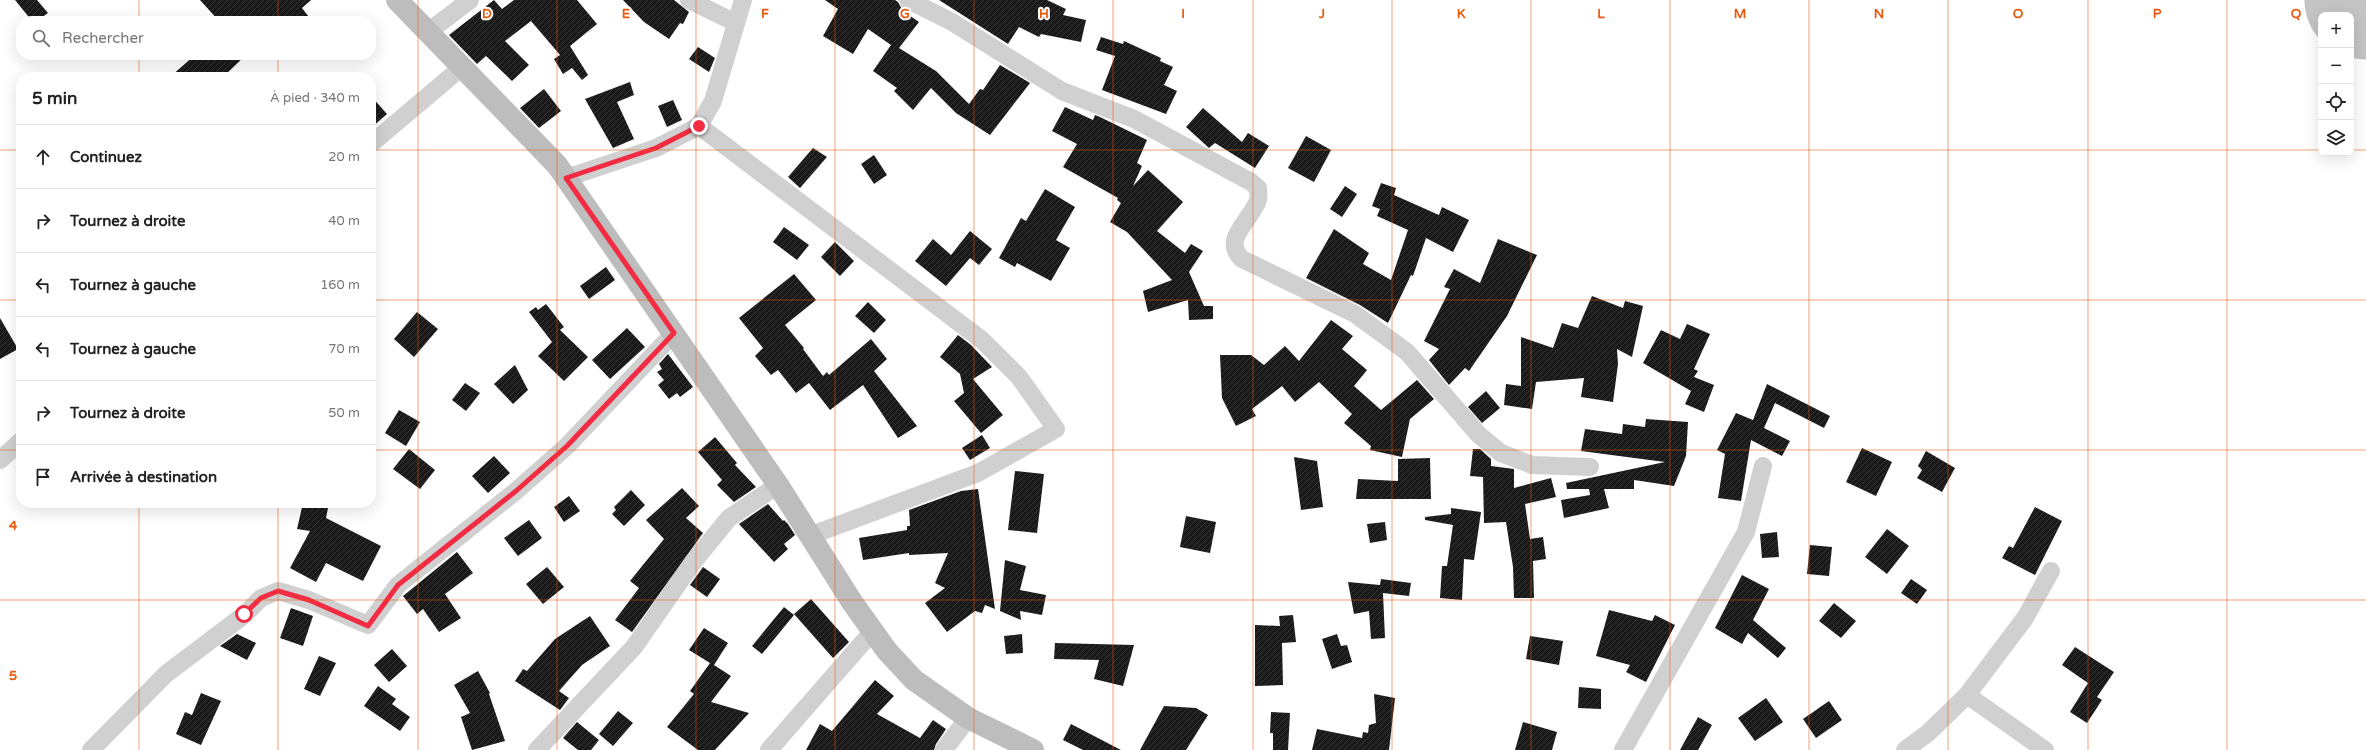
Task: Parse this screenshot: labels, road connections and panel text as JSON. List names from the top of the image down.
{
  "page": {
    "map_buttons": ["+", "−"],
    "search": "Rechercher",
    "heading": ["5 min", "À pied · 340 m"],
    "list": [
      ["Continuez", "20 m"],
      ["Tournez à droite", "40 m"],
      ["Tournez à gauche", "160 m"],
      ["Tournez à gauche", "70 m"],
      ["Tournez à droite", "50 m"],
      "Arrivée à destination"
    ]
  },
  "grid": {
    "columns": [
      "D",
      "E",
      "F",
      "G",
      "H",
      "I",
      "J",
      "K",
      "L",
      "M",
      "N",
      "O",
      "P",
      "Q"
    ],
    "rows": ["4", "5"]
  }
}
